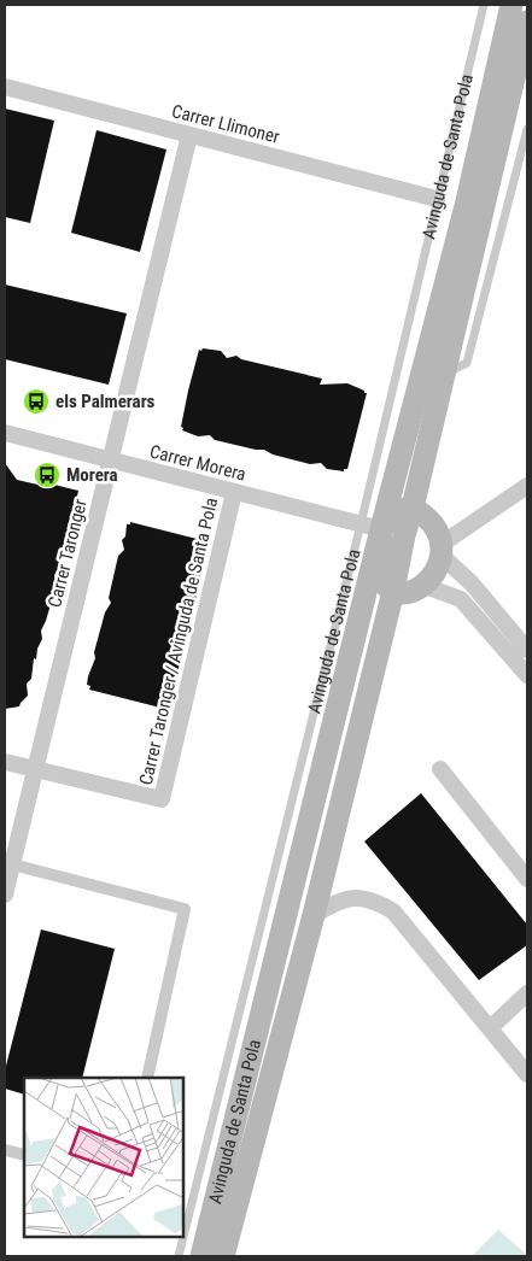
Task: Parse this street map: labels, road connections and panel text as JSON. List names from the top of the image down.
{
  "streets": {
    "main road": ["Avinguda de Santa Pola"],
    "street": [
      "Carrer Llimoner",
      "Carrer Morera",
      "Carrer Taronger",
      "Carrer Taronger / Avinguda de Santa Pola"
    ]
  },
  "crossings": [
    ["Carrer Llimoner", "Avinguda de Santa Pola"],
    ["Carrer Llimoner", "Carrer Taronger"],
    ["Avinguda de Santa Pola", "Carrer Morera"],
    ["Carrer Morera", "Carrer Taronger"],
    ["Carrer Morera", "Carrer Taronger / Avinguda de Santa Pola"],
    ["Carrer Taronger", "Carrer Taronger / Avinguda de Santa Pola"]
  ],
  "places": {
    "bus stop": ["els Palmerars", "Morera"]
  }
}
